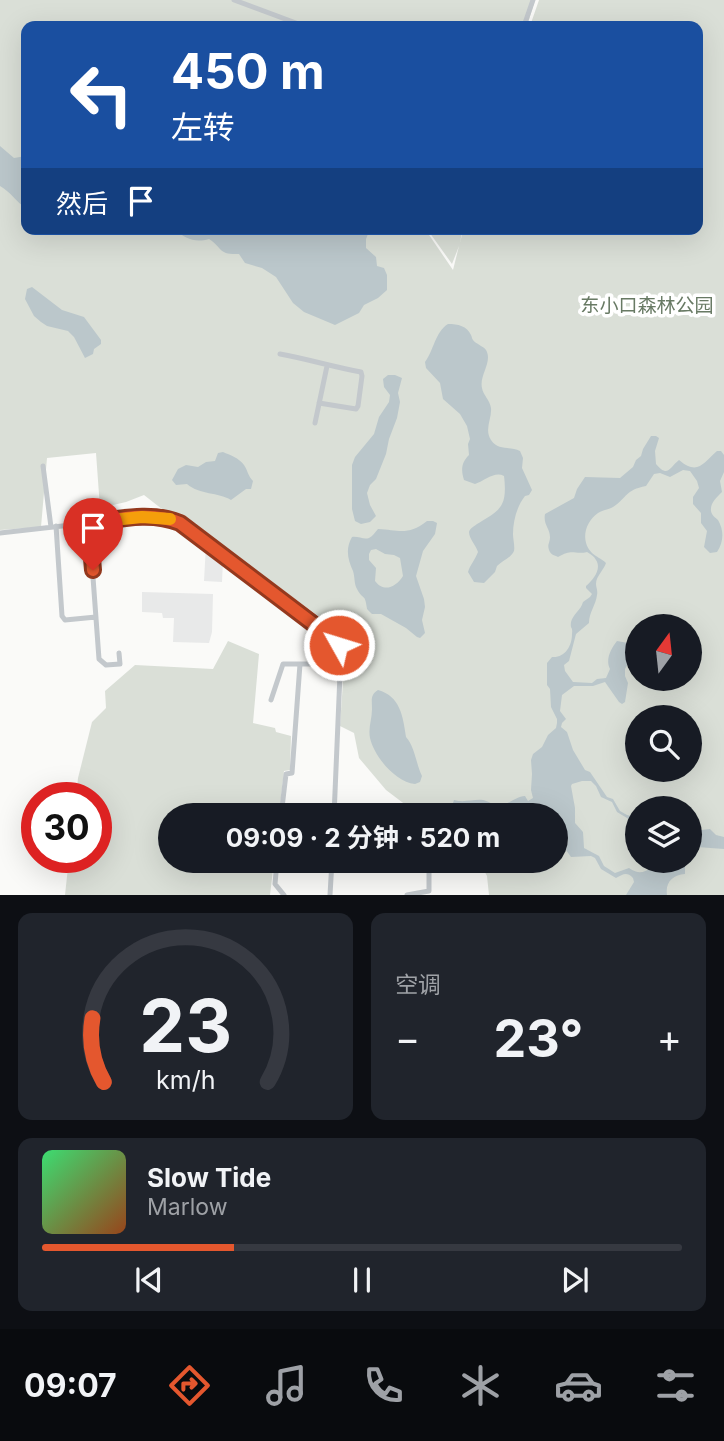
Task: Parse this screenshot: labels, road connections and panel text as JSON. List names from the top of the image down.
{
  "parks": ["东小口森林公园"],
  "north": "top",
  "page": {
    "turn": ["450 m", "左转"],
    "then": "然后",
    "limit": "30",
    "trip": "09:09 · 2 分钟 · 520 m",
    "tile": "空调",
    "heat": ["−", "23°", "+"],
    "song": ["Slow Tide", "Marlow"],
    "tabs": "09:07",
    "gauge": ["23", "km/h"]
  }
}
